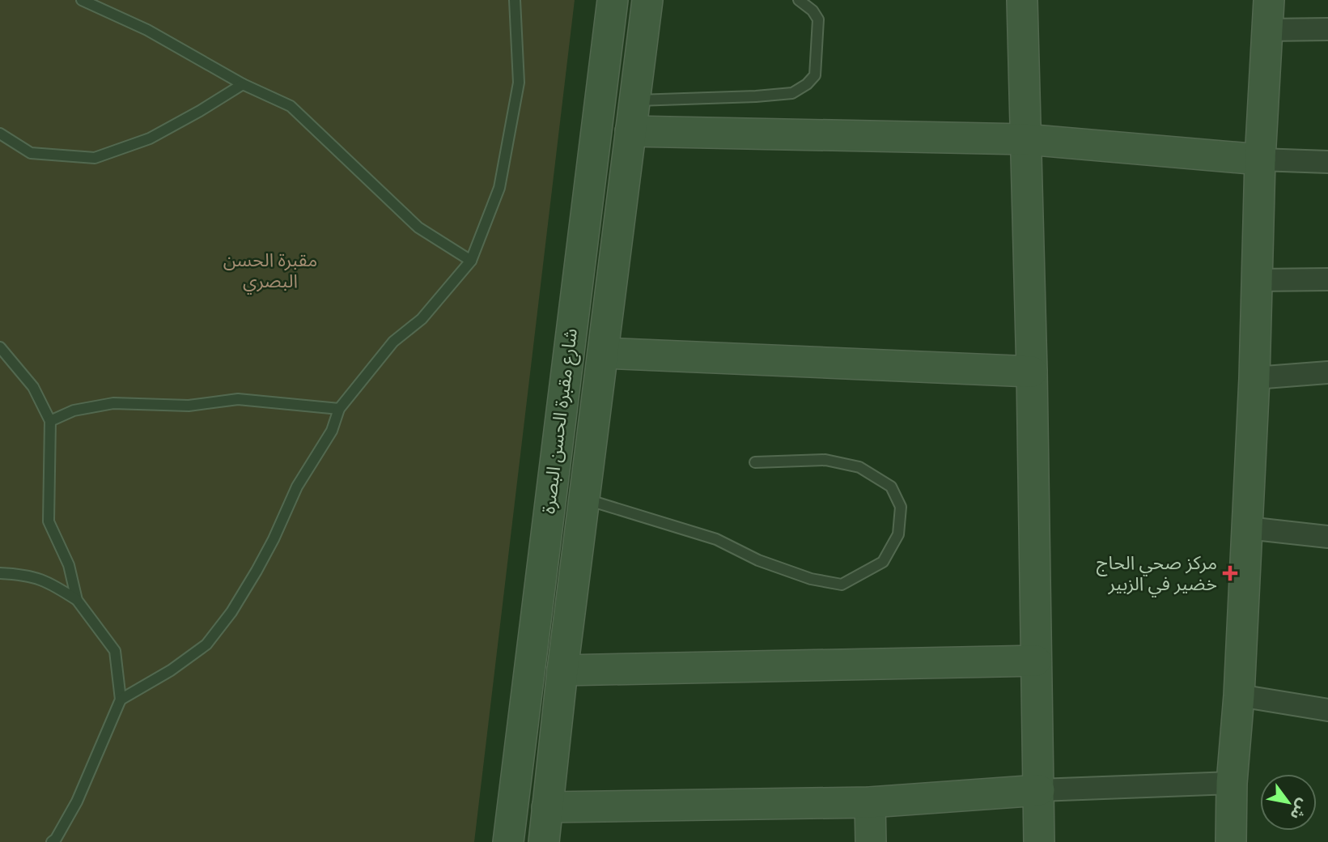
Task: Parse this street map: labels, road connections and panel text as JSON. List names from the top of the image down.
{
  "streets": {
    "street": ["شارع مقبرة الحسن البصرة"]
  },
  "parks": ["مقبرة الحسن البصري"],
  "places": {
    "health": ["مركز صحي الحاج خضير في الزبير"]
  },
  "north": "bottom right"
}
